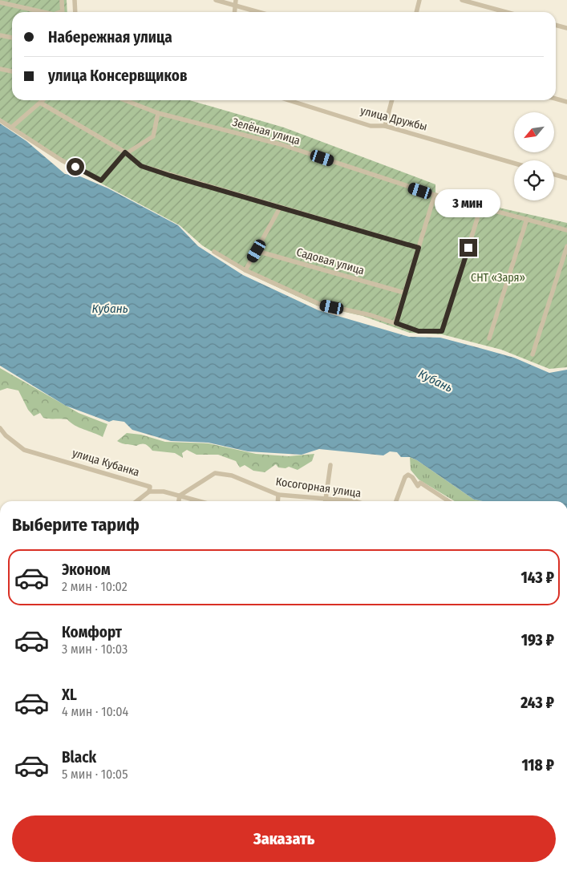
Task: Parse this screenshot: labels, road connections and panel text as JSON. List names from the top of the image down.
{
  "streets": {
    "street": [
      "улица Дружбы",
      "Зелёная улица",
      "Садовая улица",
      "улица Кубанка",
      "Косогорная улица"
    ]
  },
  "crossings": [
    ["улица Кубанка", "Косогорная улица"]
  ],
  "water": ["Кубань"],
  "parks": ["СНТ «Заря»"],
  "north": "bottom left",
  "page": {
    "banner": ["Набережная улица", "улица Консервщиков"],
    "bubble": "3 мин",
    "heading": "Выберите тариф",
    "list": [
      {
        "name": "Эконом",
        "note": "2 мин · 10:02",
        "value": "143 ₽"
      },
      {
        "name": "Комфорт",
        "note": "3 мин · 10:03",
        "value": "193 ₽"
      },
      {
        "name": "XL",
        "note": "4 мин · 10:04",
        "value": "243 ₽"
      },
      {
        "name": "Black",
        "note": "5 мин · 10:05",
        "value": "118 ₽"
      }
    ],
    "buttons": "Заказать"
  }
}
